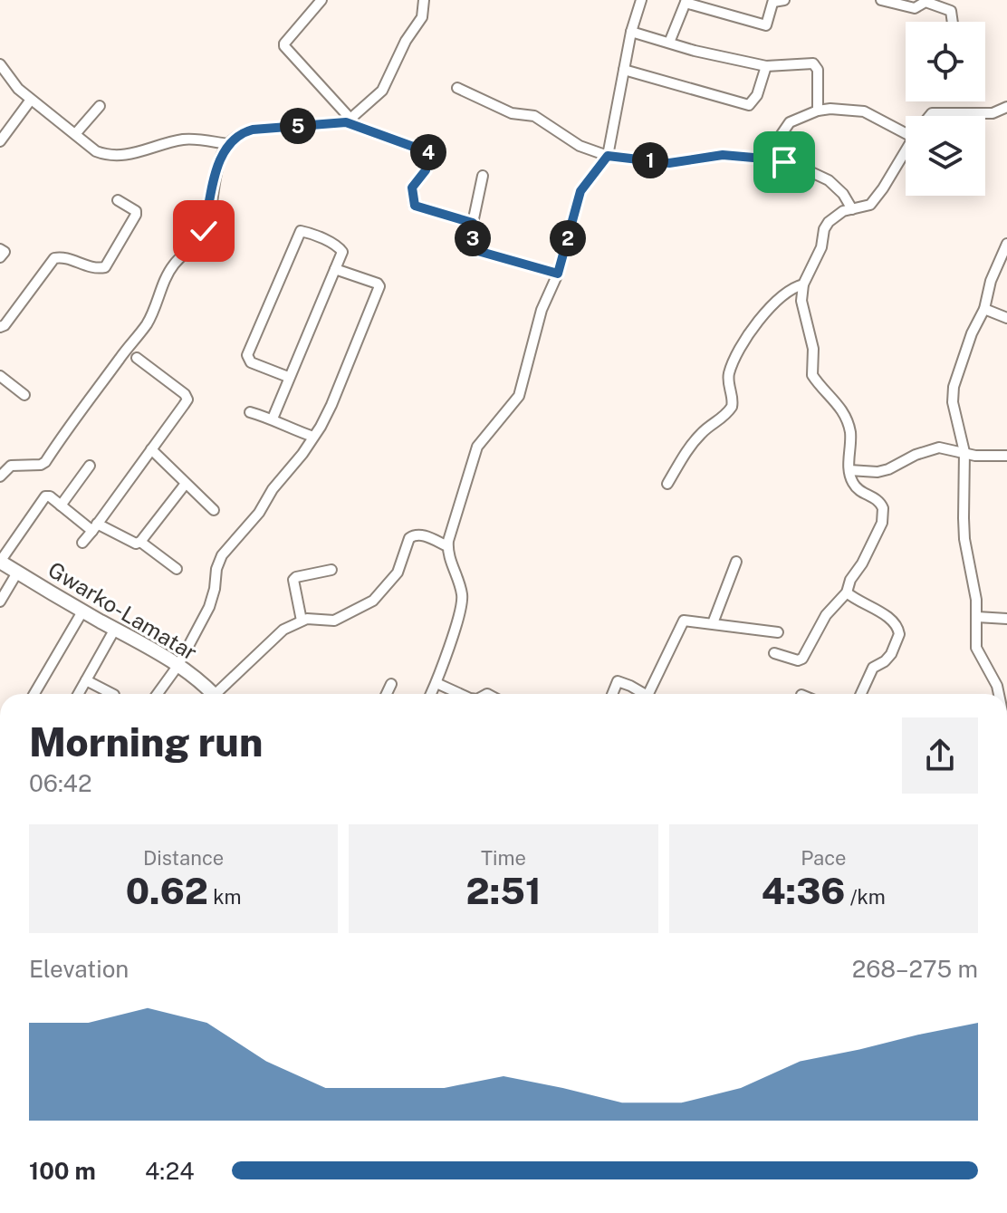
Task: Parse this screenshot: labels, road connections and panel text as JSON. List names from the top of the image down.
{
  "streets": {
    "main road": ["Gwarko-Lamatar"]
  },
  "page": {
    "pins": [
      "5",
      "4",
      "1",
      "2",
      "3"
    ],
    "heading": ["Morning run", "06:42"],
    "stats": [
      ["Distance", "0.62 km"],
      ["Time", "2:51"],
      ["Pace", "4:36 /km"]
    ],
    "chart": ["Elevation", "268–275 m"],
    "list": [
      {
        "name": "100 m",
        "note": "4:24"
      }
    ]
  }
}
